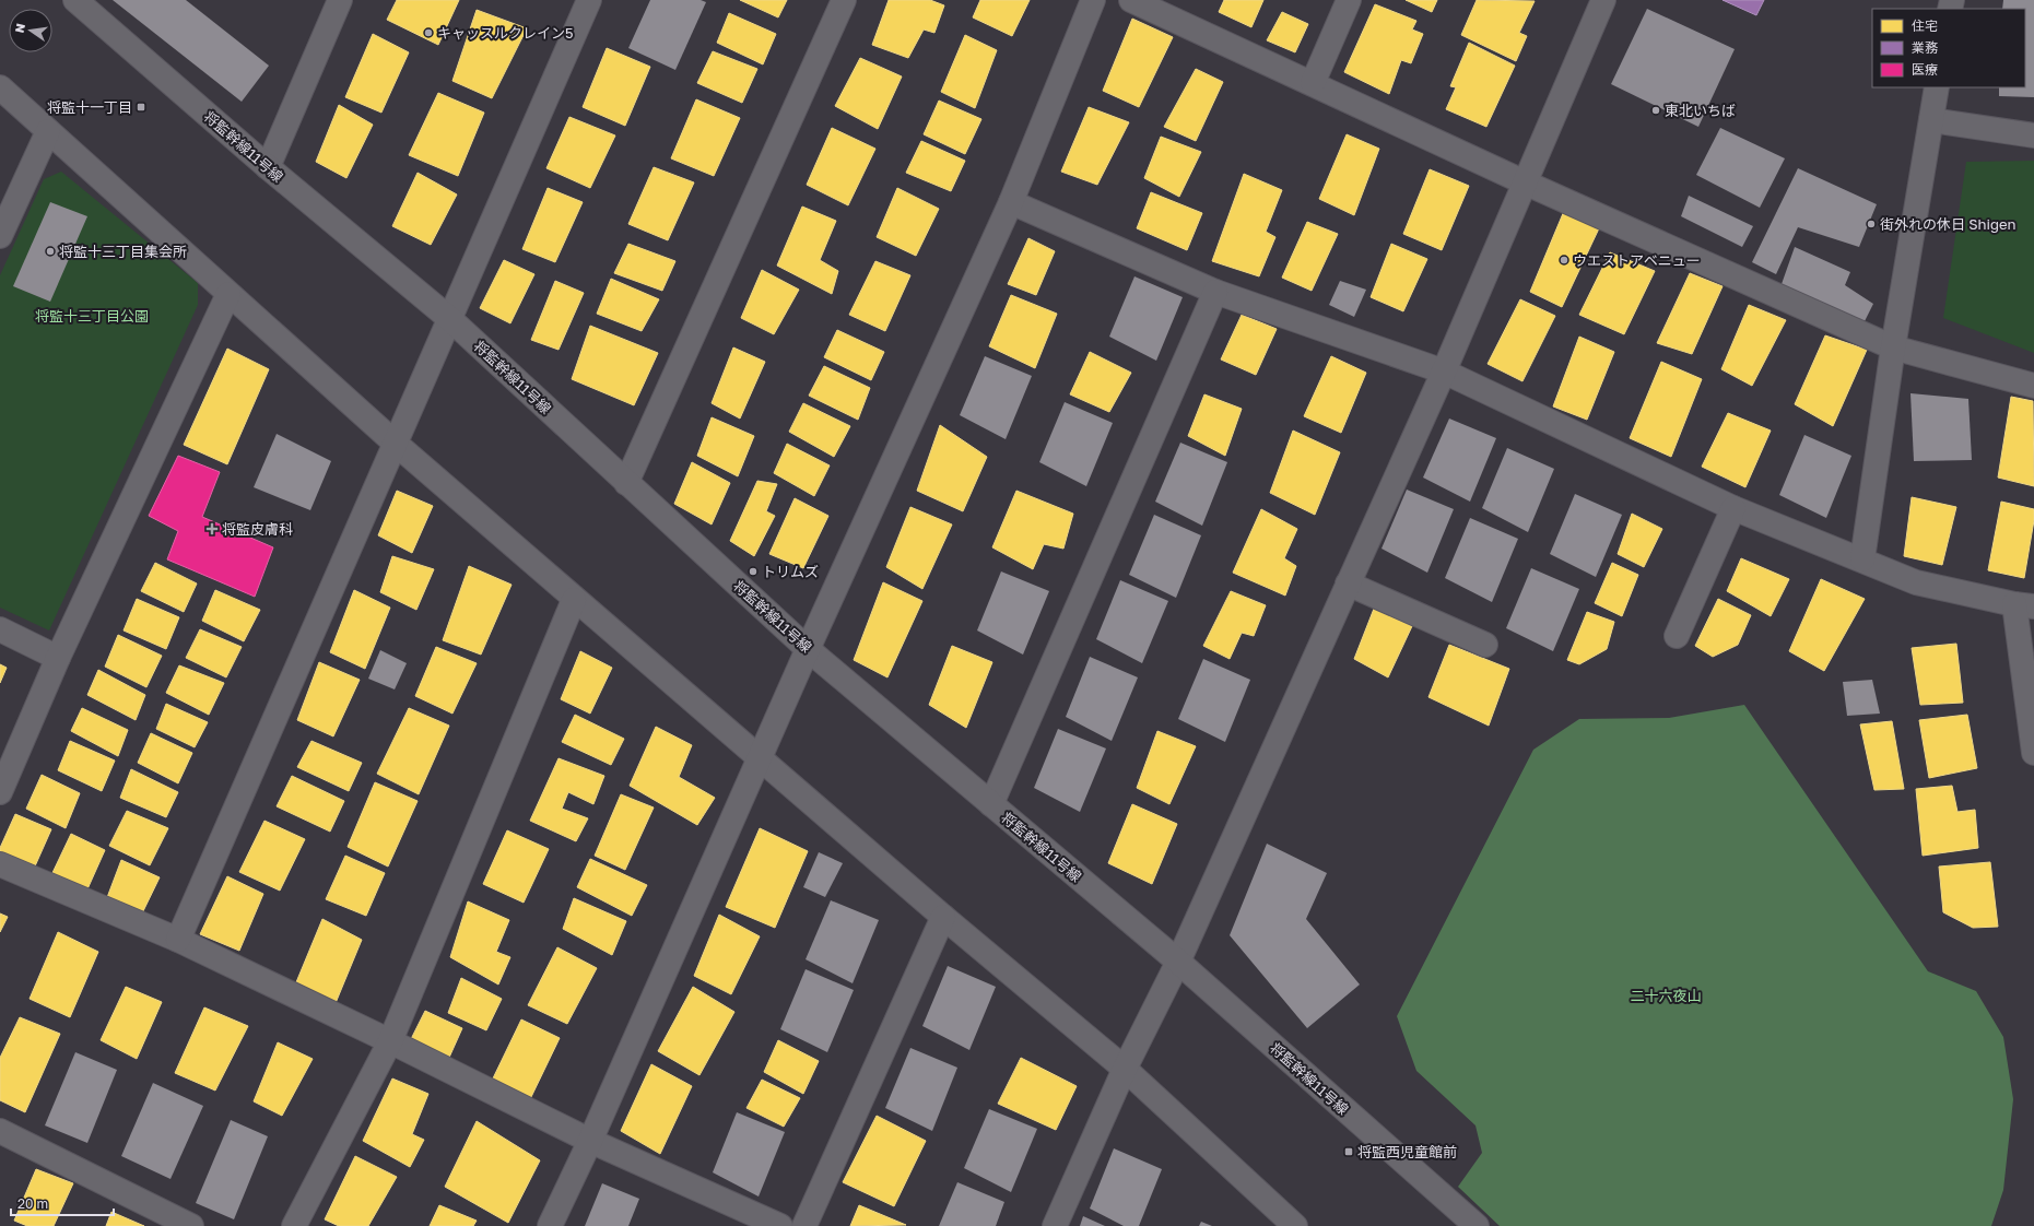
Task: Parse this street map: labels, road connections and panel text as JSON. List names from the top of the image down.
{
  "streets": {
    "street": ["将監幹線11号線"]
  },
  "parks": ["将監十三丁目公園", "二十六夜山"],
  "places": {
    "other": [
      "キャッスルクレイン5",
      "東北いちば",
      "街外れの休日 Shigen",
      "将監十三丁目集会所",
      "ウエストアベニュー",
      "トリムズ"
    ],
    "transit": ["将監十一丁目", "将監西児童館前"],
    "health": ["将監皮膚科"]
  },
  "legend": ["住宅", "業務", "医療"],
  "scale_bar": "20 m",
  "north": "left"
}
